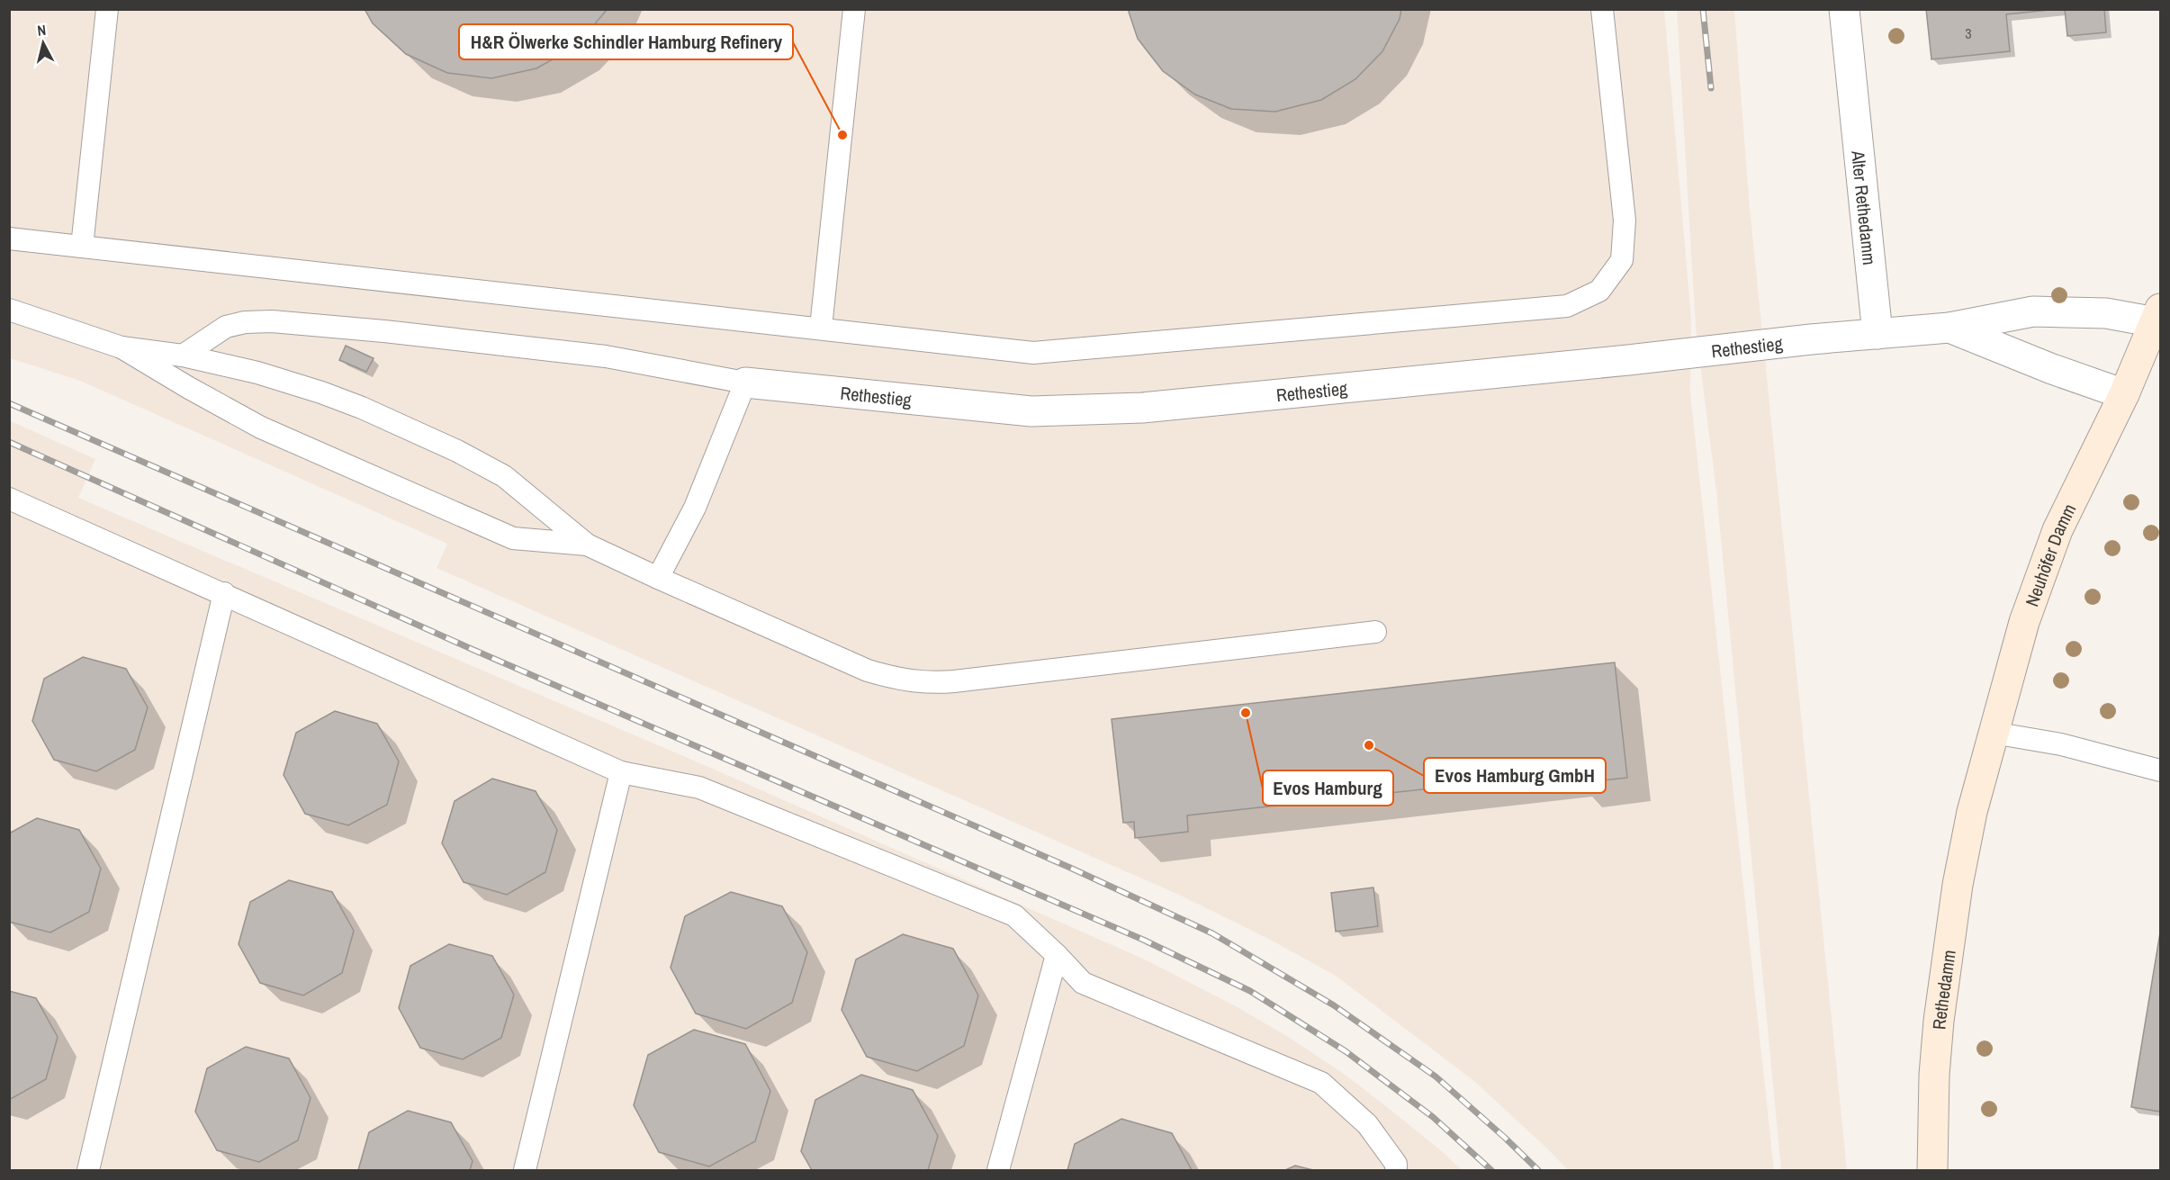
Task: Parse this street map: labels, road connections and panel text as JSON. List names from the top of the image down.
{
  "streets": {
    "main road": ["Neuhöfer Damm", "Rethedamm"],
    "street": ["Alter Rethedamm", "Rethestieg"]
  },
  "crossings": [
    ["Alter Rethedamm", "Rethestieg"],
    ["Neuhöfer Damm", "Rethedamm"]
  ],
  "places": ["H&R Ölwerke Schindler Hamburg Refinery", "Evos Hamburg", "Evos Hamburg GmbH"],
  "house_numbers": ["3"],
  "north": "top"
}
